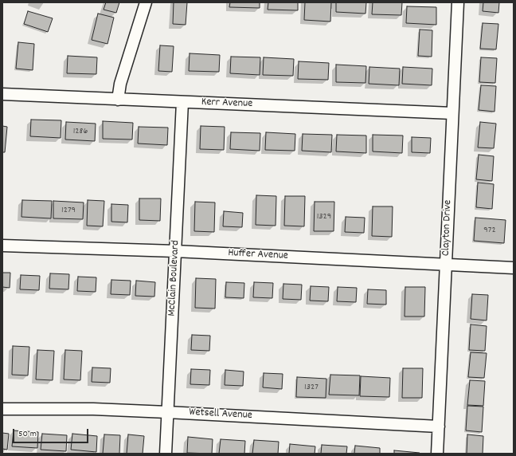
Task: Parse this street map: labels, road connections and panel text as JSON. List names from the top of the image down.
{
  "streets": {
    "street": [
      "Kerr Avenue",
      "Clayton Drive",
      "Huffer Avenue",
      "McClain Boulevard",
      "Wetsell Avenue"
    ]
  },
  "crossings": [
    ["Kerr Avenue", "Clayton Drive"],
    ["Kerr Avenue", "McClain Boulevard"],
    ["Clayton Drive", "Huffer Avenue"],
    ["Clayton Drive", "Wetsell Avenue"],
    ["Huffer Avenue", "McClain Boulevard"],
    ["McClain Boulevard", "Wetsell Avenue"]
  ],
  "house_numbers": [
    "1286",
    "1279",
    "1329",
    "972",
    "1327"
  ],
  "scale_bar": "50 m"
}
